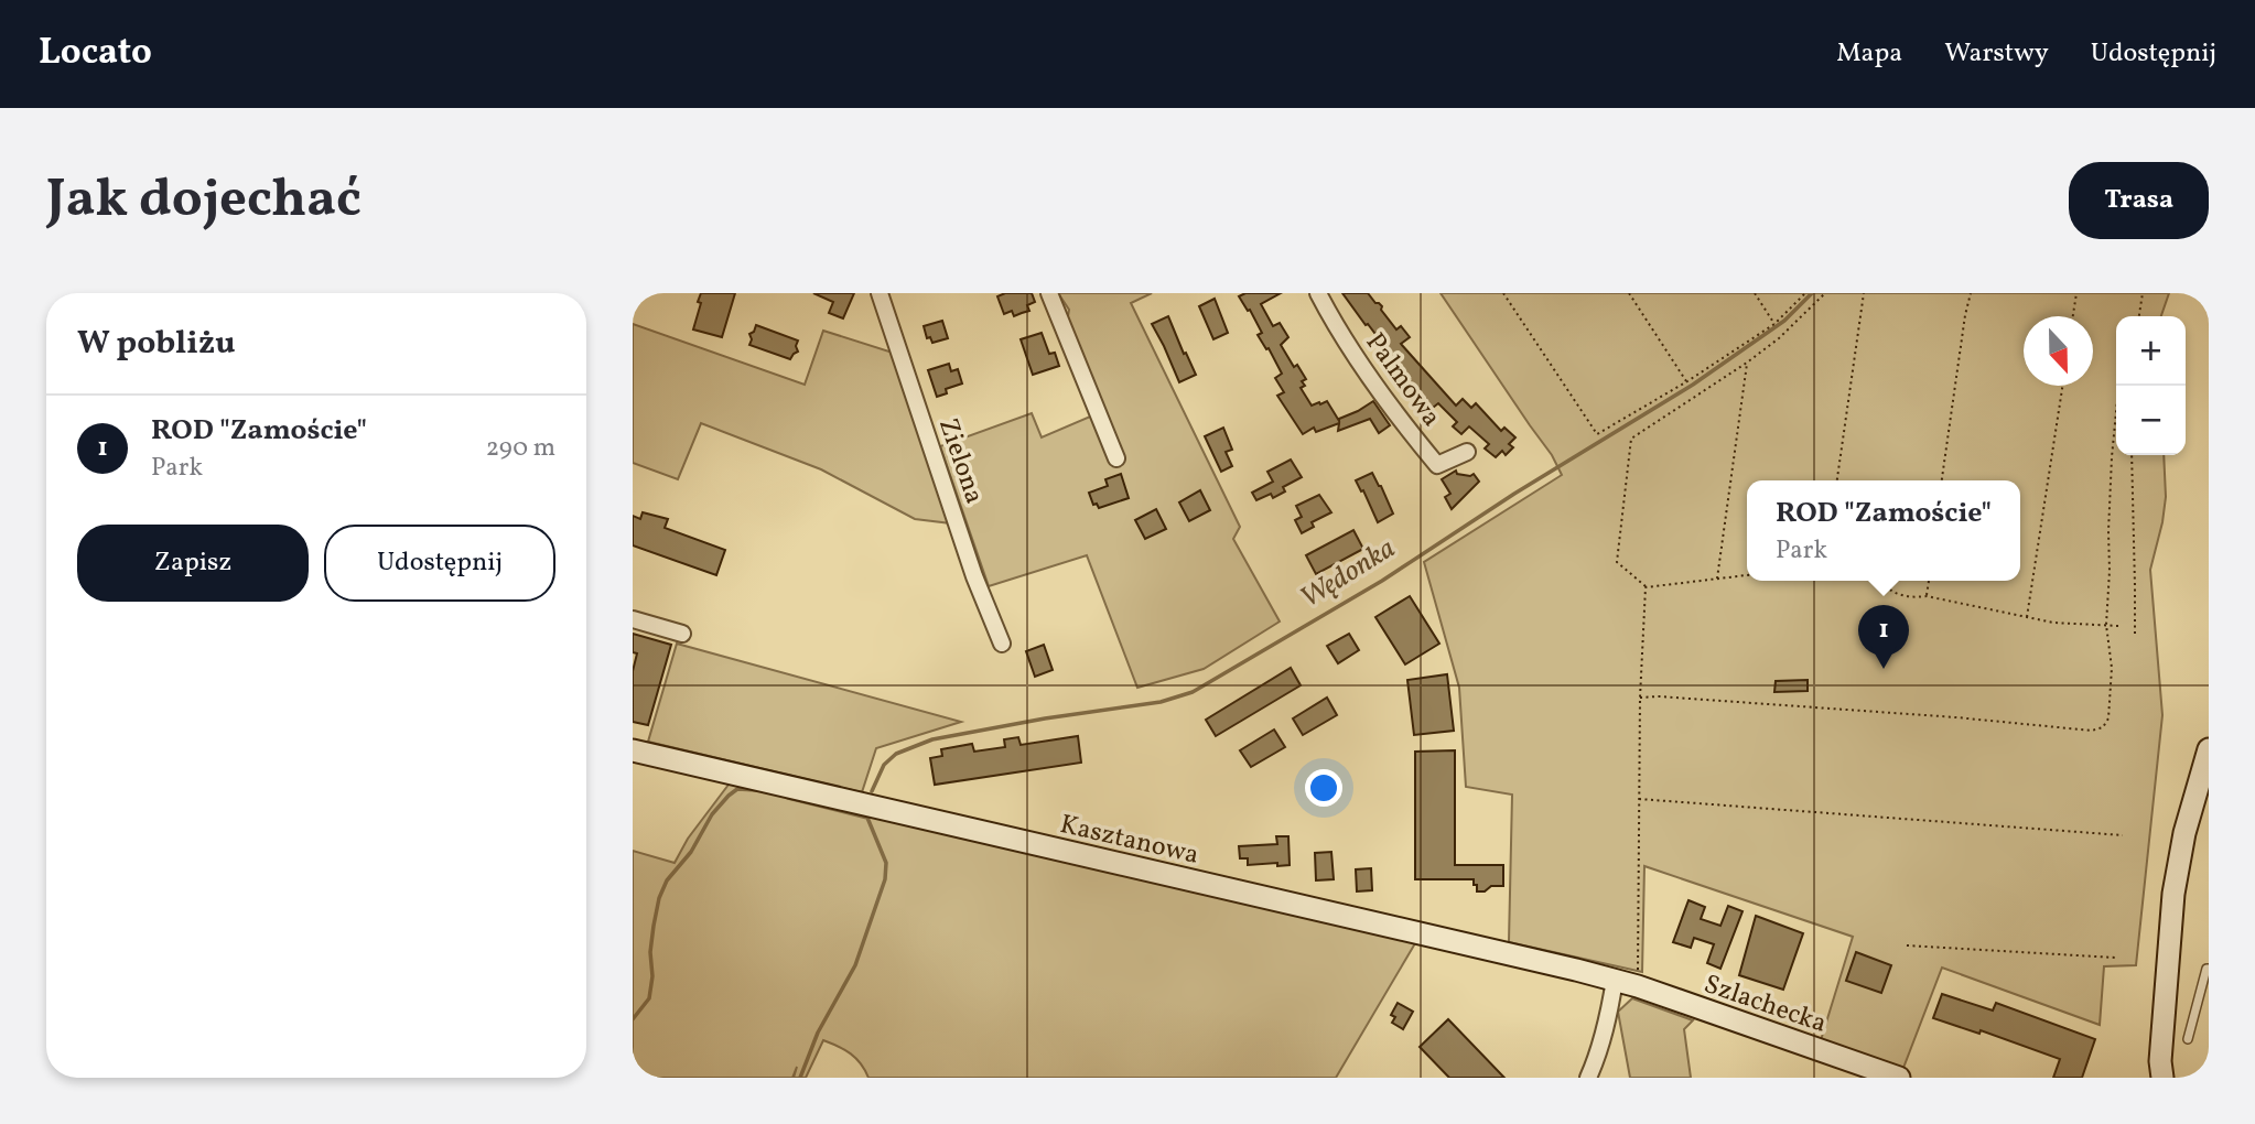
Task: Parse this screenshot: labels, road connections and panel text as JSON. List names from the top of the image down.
{
  "streets": {
    "street": [
      "Palmowa",
      "Zielona",
      "Kasztanowa",
      "Szlachecka"
    ]
  },
  "crossings": [
    ["Kasztanowa", "Szlachecka"]
  ],
  "water": ["Wędonka"],
  "north": "bottom",
  "page": {
    "header": "Locato",
    "nav": ["Mapa", "Warstwy", "Udostępnij"],
    "buttons": [
      "Trasa",
      ["Zapisz", "Udostępnij"]
    ],
    "title": "Jak dojechać",
    "heading": "W pobliżu",
    "map_buttons": ["+", "−"],
    "list": [
      {
        "mark": "1",
        "name": "ROD \"Zamoście\"",
        "note": "Park",
        "value": "290 m"
      }
    ],
    "popup": ["ROD \"Zamoście\"", "Park"],
    "pins": "1"
  }
}
